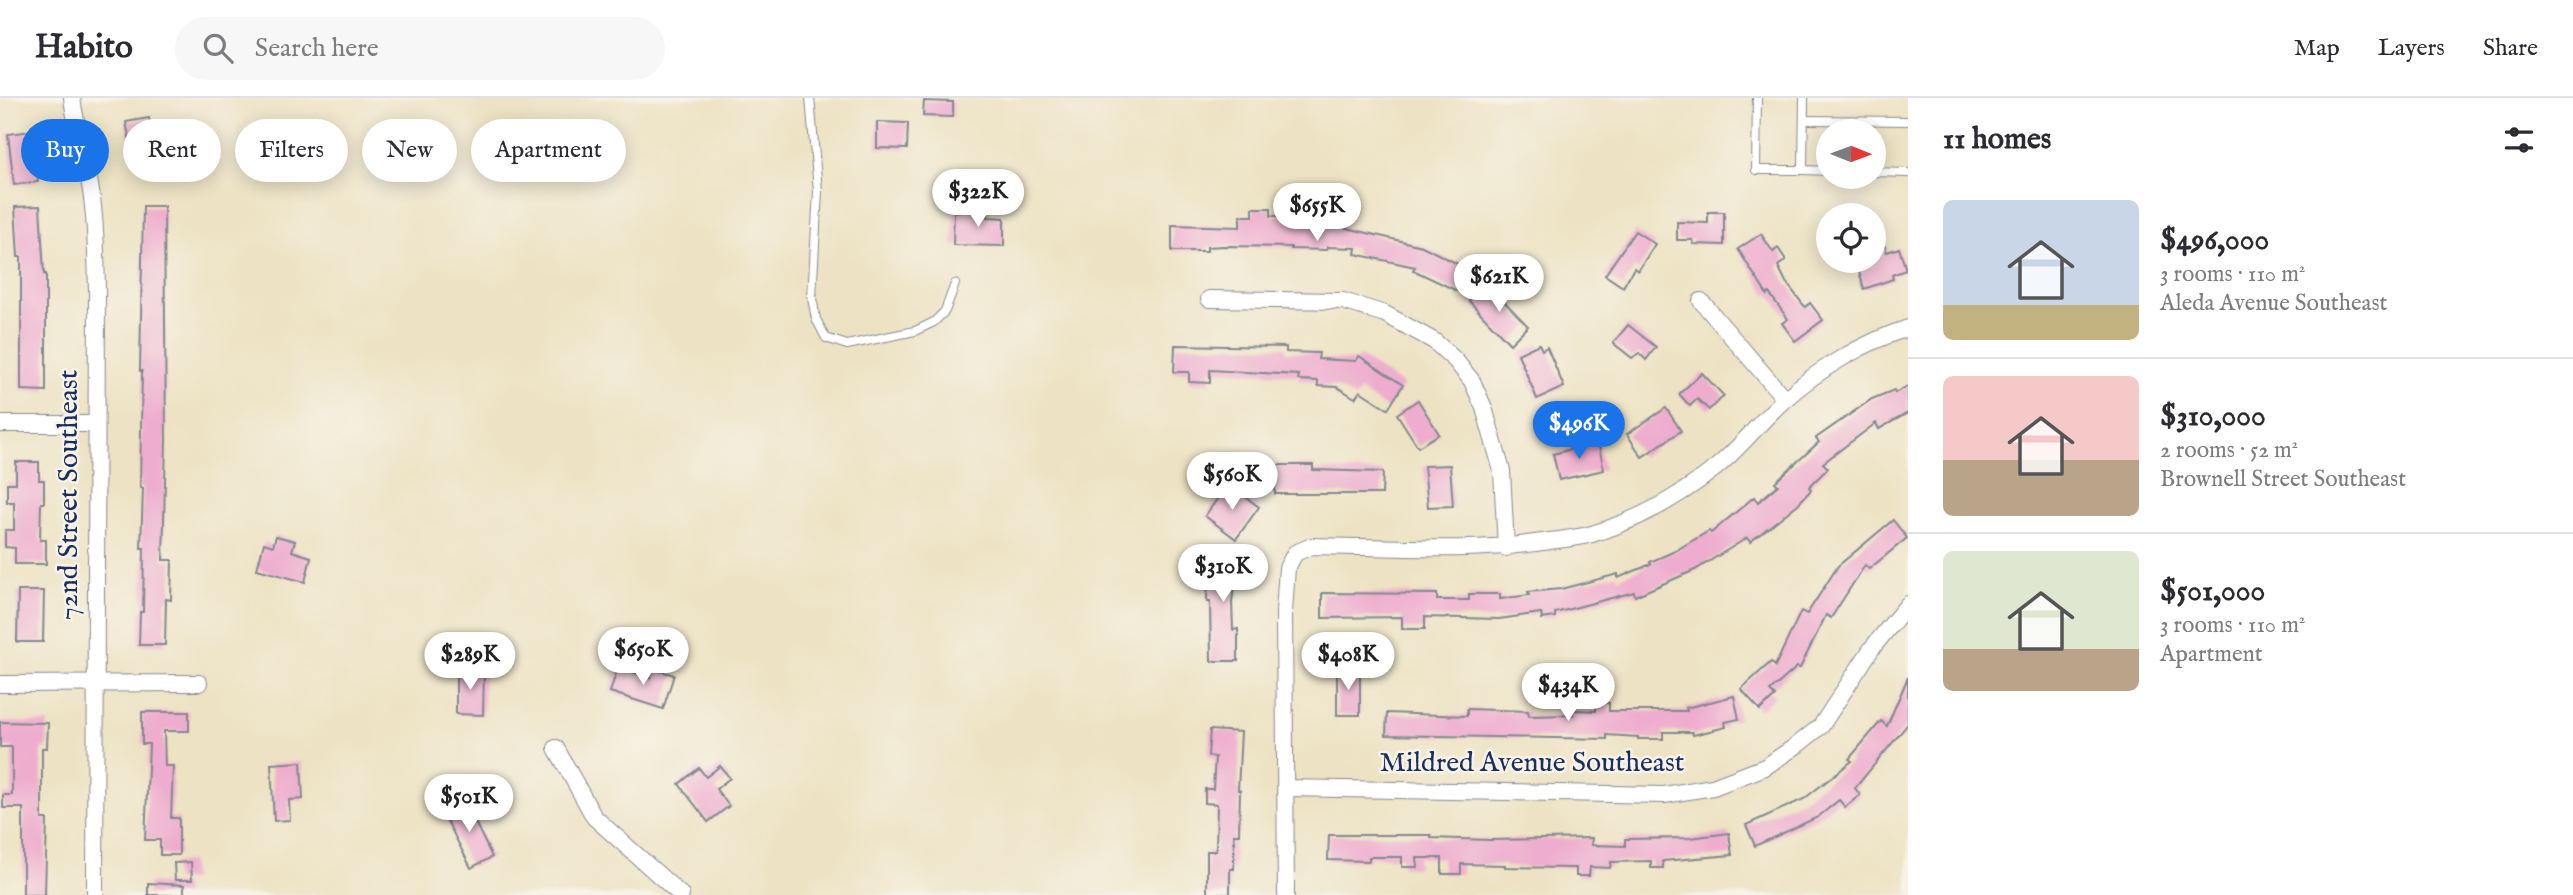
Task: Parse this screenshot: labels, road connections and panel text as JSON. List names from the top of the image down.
{
  "streets": {
    "street": ["72nd Street Southeast", "Mildred Avenue Southeast"]
  },
  "north": "right",
  "page": {
    "header": "Habito",
    "search": "Search here",
    "nav": ["Map", "Layers", "Share"],
    "heading": "11 homes",
    "chip": [
      "Buy",
      "Rent",
      "Filters",
      "New",
      "Apartment"
    ],
    "price": [
      "$322K",
      "$655K",
      "$621K",
      "$496K",
      "$560K",
      "$310K",
      "$650K",
      "$289K",
      "$408K",
      "$434K",
      "$501K"
    ],
    "list": [
      {
        "name": "$496,000",
        "note": "3 rooms · 110 m² · Aleda Avenue Southeast"
      },
      {
        "name": "$310,000",
        "note": "2 rooms · 52 m² · Brownell Street Southeast"
      },
      {
        "name": "$501,000",
        "note": "3 rooms · 110 m² · Apartment"
      }
    ]
  }
}
